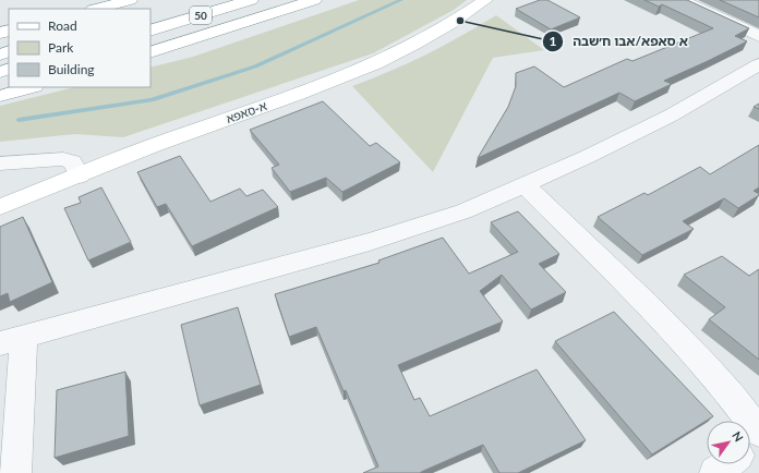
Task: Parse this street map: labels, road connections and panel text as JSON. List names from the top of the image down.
{
  "streets": {
    "main road": ["50", "א-סאפא"]
  },
  "places": ["א סאפא/אבו ח׳שבה"],
  "legend": ["Road", "Park", "Building"],
  "north": "top right"
}
